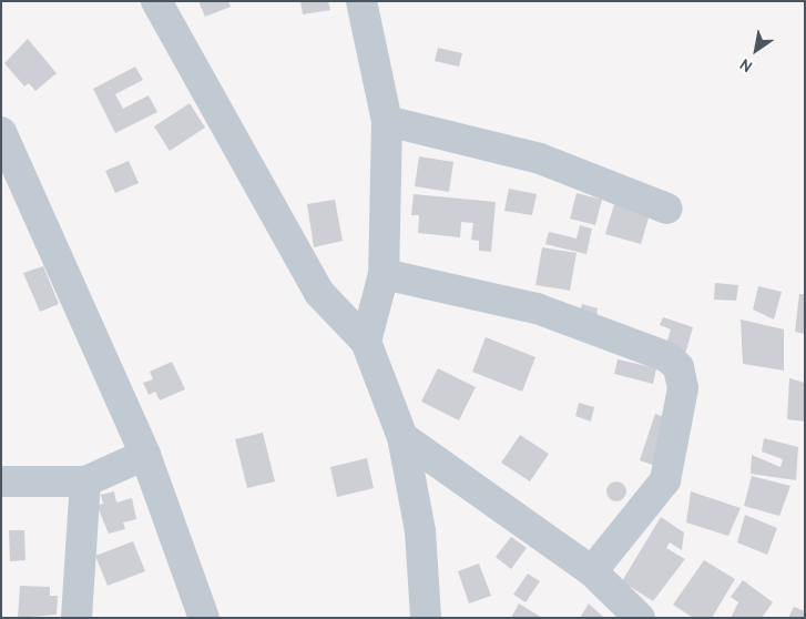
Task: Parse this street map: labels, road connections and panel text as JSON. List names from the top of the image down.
{
  "north": "bottom left"
}
